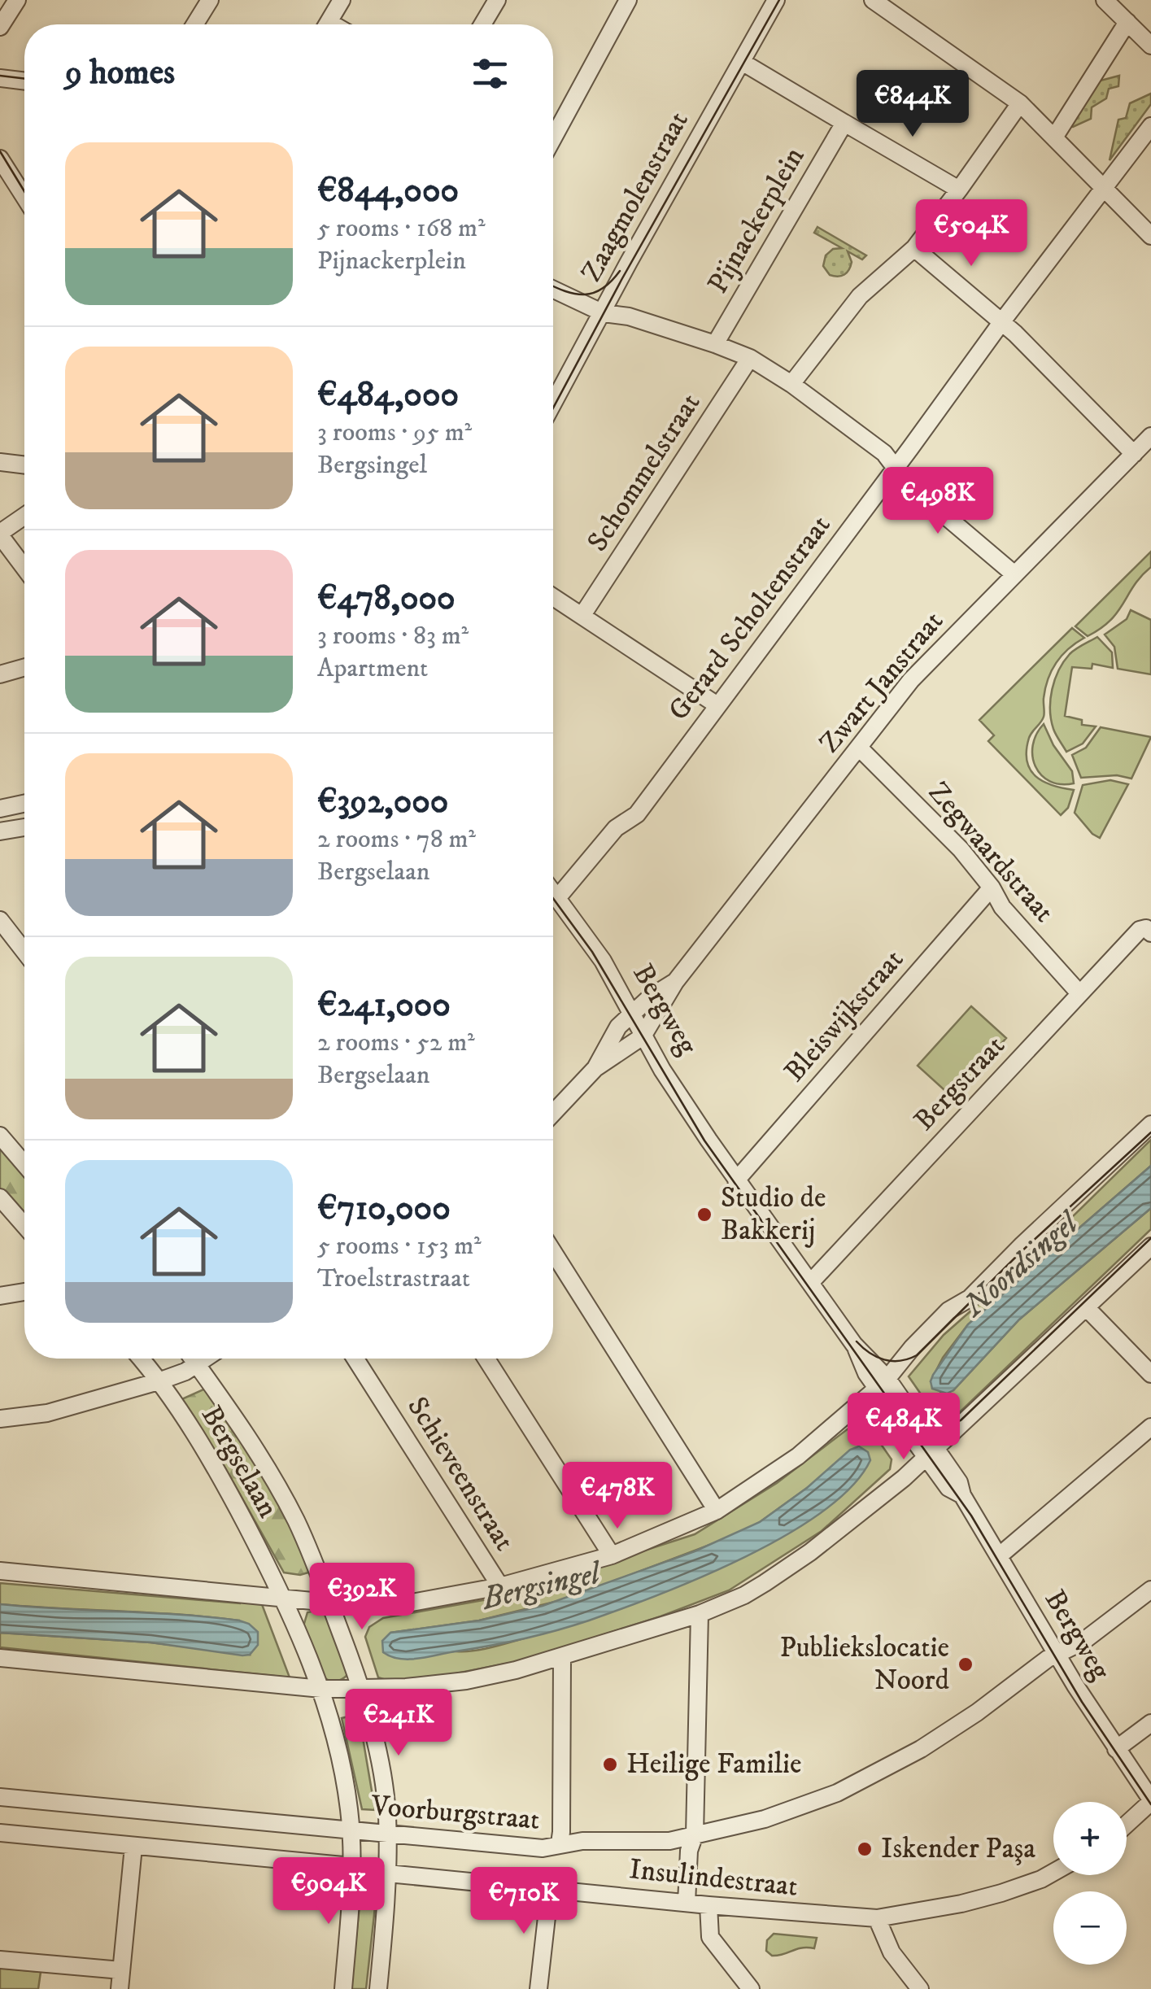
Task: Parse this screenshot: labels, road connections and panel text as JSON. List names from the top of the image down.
{
  "streets": {
    "street": [
      "Zaagmolenstraat",
      "Pijnackerplein",
      "Schommelstraat",
      "Gerard Scholtenstraat",
      "Zwart Janstraat",
      "Zegwaardstraat",
      "Bergweg",
      "Bleiswijkstraat",
      "Bergstraat",
      "Bergselaan",
      "Schieveenstraat",
      "Voorburgstraat",
      "Insulindestraat"
    ]
  },
  "crossings": [
    ["Gerard Scholtenstraat", "Bergweg"],
    ["Zwart Janstraat", "Zegwaardstraat"],
    ["Zwart Janstraat", "Bergweg"],
    ["Zegwaardstraat", "Bleiswijkstraat"],
    ["Zegwaardstraat", "Bergstraat"],
    ["Bergweg", "Bleiswijkstraat"],
    ["Bergweg", "Bergstraat"],
    ["Bergweg", "Voorburgstraat"],
    ["Bergselaan", "Voorburgstraat"],
    ["Bergselaan", "Insulindestraat"]
  ],
  "water": ["Noordsingel", "Bergsingel"],
  "places": [
    "Studio de Bakkerij",
    "Publiekslocatie Noord",
    "Heilige Familie",
    "Iskender Paşa"
  ],
  "page": {
    "heading": "9 homes",
    "price": [
      "€844K",
      "€504K",
      "€498K",
      "€484K",
      "€478K",
      "€392K",
      "€241K",
      "€904K",
      "€710K"
    ],
    "list": [
      {
        "name": "€844,000",
        "note": "5 rooms · 168 m² · Pijnackerplein"
      },
      {
        "name": "€484,000",
        "note": "3 rooms · 95 m² · Bergsingel"
      },
      {
        "name": "€478,000",
        "note": "3 rooms · 83 m² · Apartment"
      },
      {
        "name": "€392,000",
        "note": "2 rooms · 78 m² · Bergselaan"
      },
      {
        "name": "€241,000",
        "note": "2 rooms · 52 m² · Bergselaan"
      },
      {
        "name": "€710,000",
        "note": "5 rooms · 153 m² · Troelstrastraat"
      }
    ],
    "map_buttons": ["+", "−"]
  }
}
